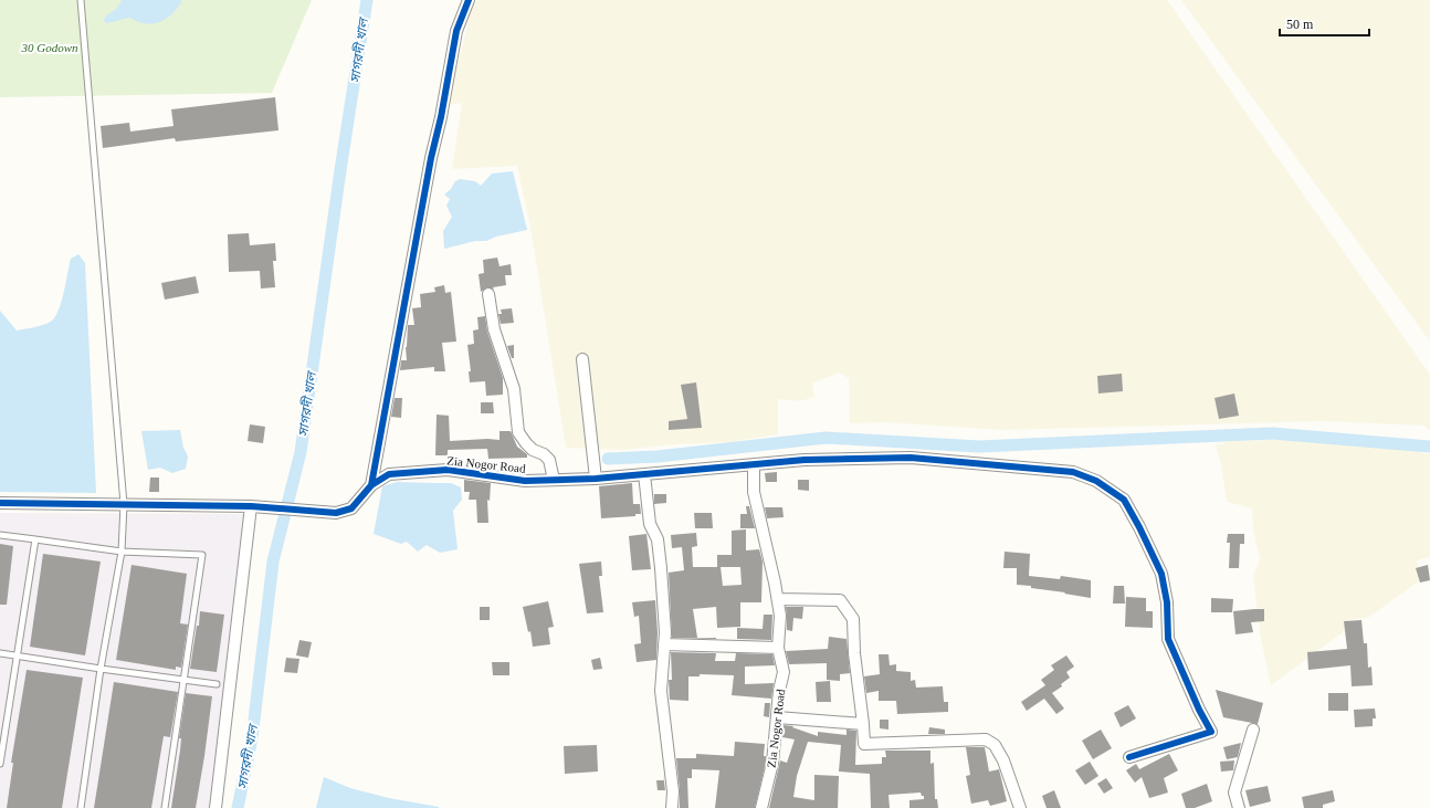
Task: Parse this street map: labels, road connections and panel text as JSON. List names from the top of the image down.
{
  "streets": {
    "street": ["Zia Nogor Road"]
  },
  "water": ["সাগরদী খাল"],
  "parks": ["30 Godown"],
  "scale_bar": "50 m"
}
